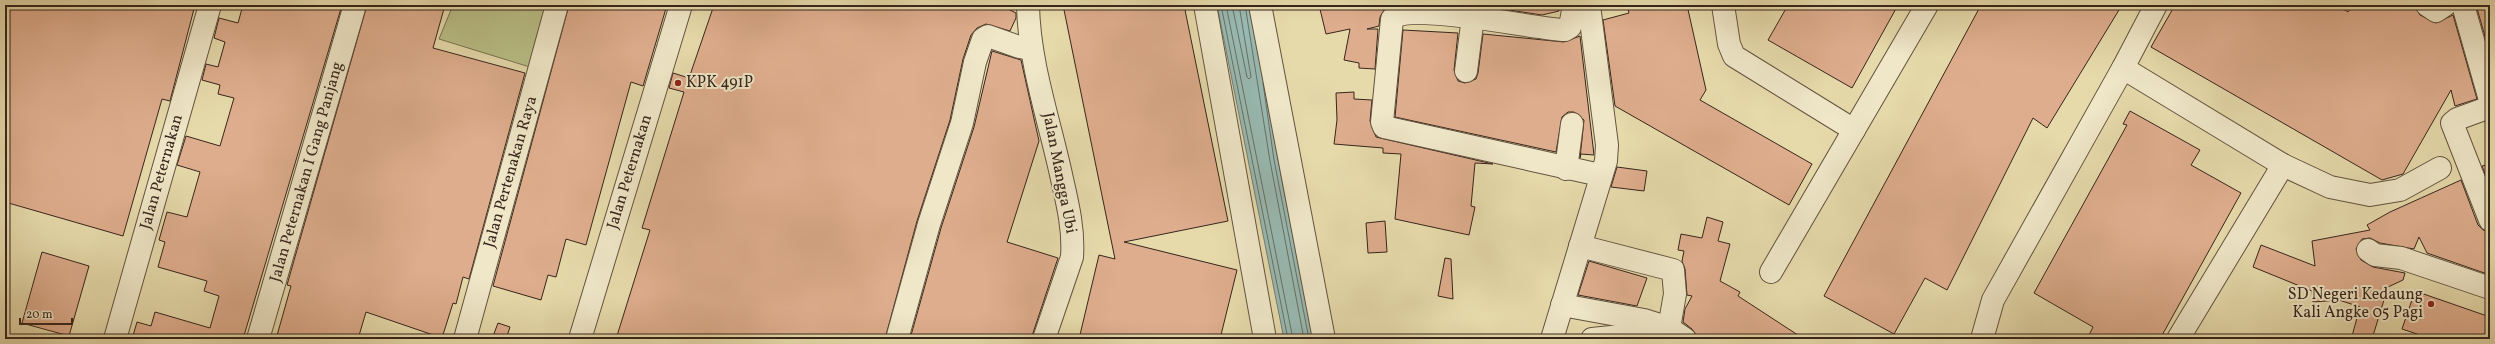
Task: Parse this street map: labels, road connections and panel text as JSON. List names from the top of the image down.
{
  "streets": {
    "street": [
      "Jalan Peternakan",
      "Jalan Peternakan I Gang Panjang",
      "Jalan Pertenakan Raya",
      "Jalan Mangga Ubi"
    ]
  },
  "places": ["KPK 491P", "SD Negeri Kedaung Kali Angke 05 Pagi"],
  "scale_bar": "20 m"
}
